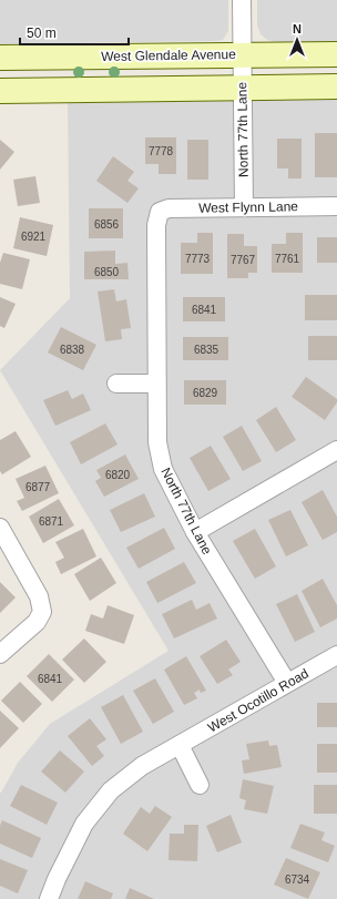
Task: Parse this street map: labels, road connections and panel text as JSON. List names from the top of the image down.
{
  "streets": {
    "main road": ["West Glendale Avenue"],
    "street": ["North 77th Lane", "West Flynn Lane", "West Ocotillo Road"]
  },
  "crossings": [
    ["West Glendale Avenue", "North 77th Lane"],
    ["North 77th Lane", "West Flynn Lane"],
    ["North 77th Lane", "West Ocotillo Road"]
  ],
  "house_numbers": [
    "7778",
    "6856",
    "6921",
    "7773",
    "7761",
    "7767",
    "6850",
    "6841",
    "6838",
    "6835",
    "6829",
    "6820",
    "6877",
    "6871",
    "6841",
    "6734"
  ],
  "scale_bar": "50 m",
  "north": "top"
}
